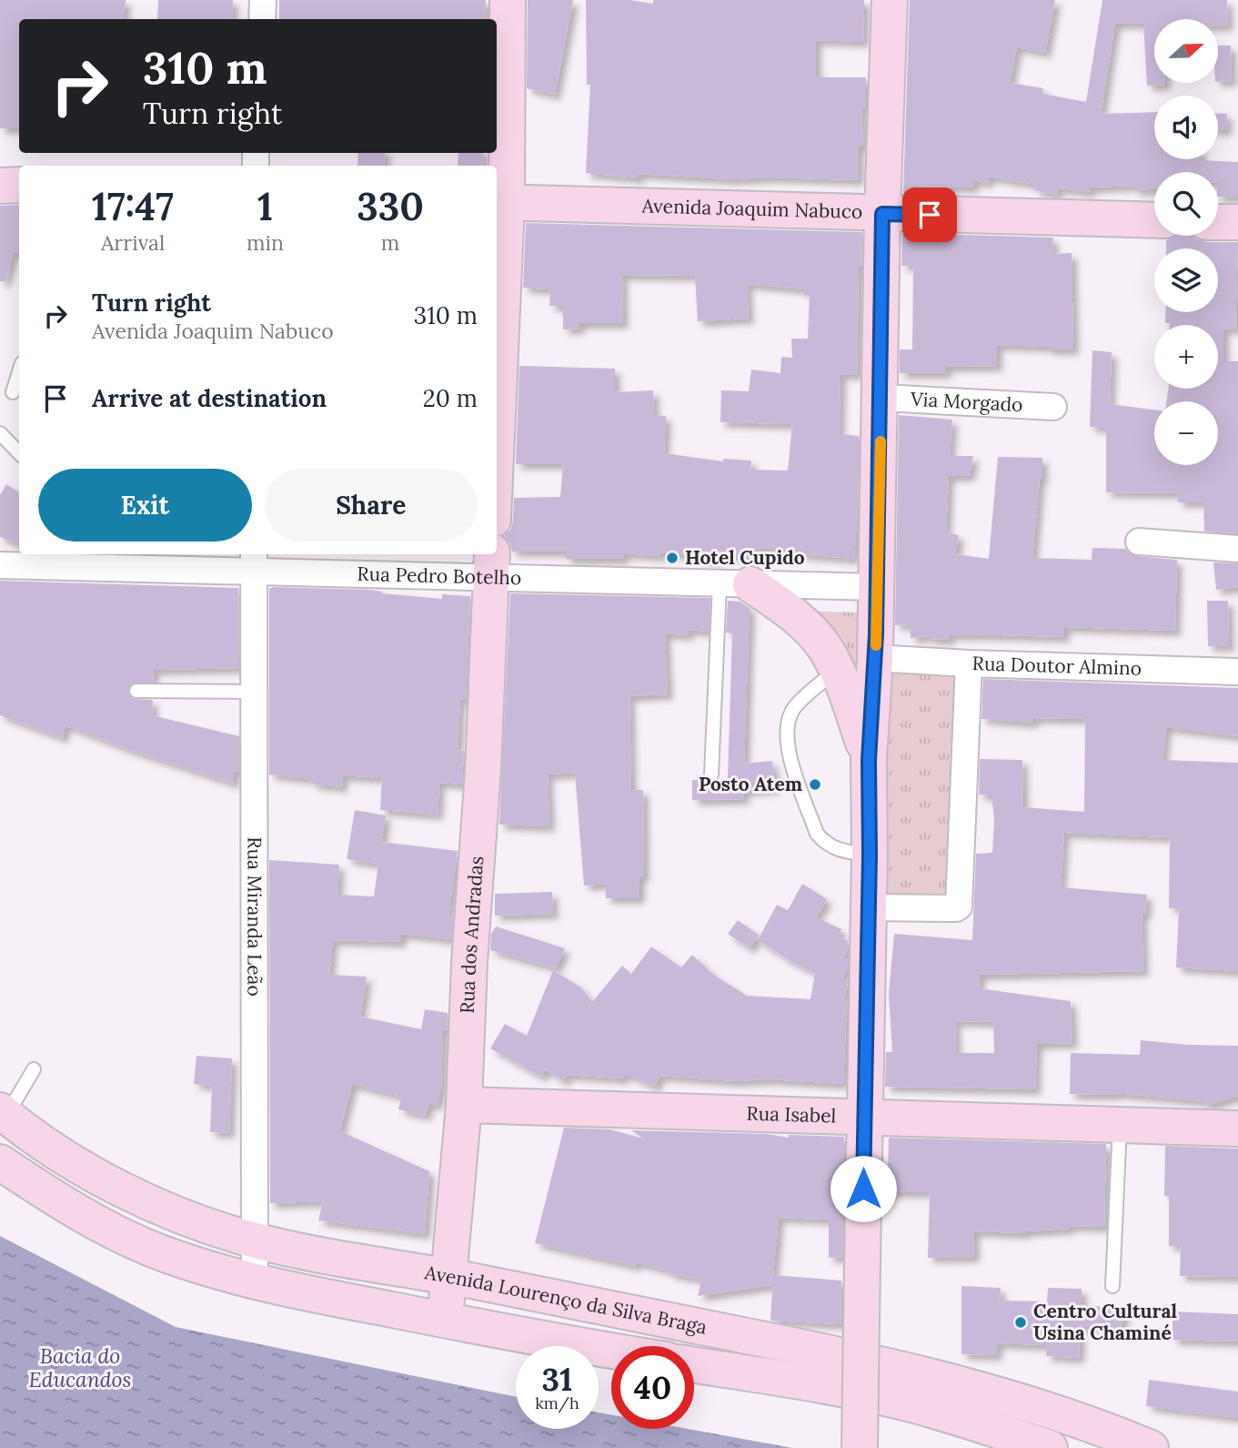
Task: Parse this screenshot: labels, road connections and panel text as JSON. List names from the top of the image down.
{
  "streets": {
    "street": [
      "Avenida Joaquim Nabuco",
      "Via Morgado",
      "Rua Pedro Botelho",
      "Rua Doutor Almino",
      "Rua Miranda Leão",
      "Rua dos Andradas",
      "Rua Isabel",
      "Avenida Lourenço da Silva Braga"
    ]
  },
  "crossings": [
    ["Rua Pedro Botelho", "Rua Miranda Leão"],
    ["Rua Pedro Botelho", "Rua dos Andradas"],
    ["Rua Miranda Leão", "Avenida Lourenço da Silva Braga"],
    ["Rua dos Andradas", "Rua Isabel"],
    ["Rua dos Andradas", "Avenida Lourenço da Silva Braga"]
  ],
  "water": ["Bacia do Educandos"],
  "places": ["Hotel Cupido", "Posto Atem", "Centro Cultural Usina Chaminé"],
  "north": "right",
  "page": {
    "map_buttons": ["+", "−"],
    "turn": ["310 m", "Turn right"],
    "eta": [
      "17:47",
      "Arrival",
      "1",
      "min",
      "330",
      "m"
    ],
    "list": [
      {
        "name": "Turn right",
        "note": "Avenida Joaquim Nabuco",
        "value": "310 m"
      },
      {
        "name": "Arrive at destination",
        "value": "20 m"
      }
    ],
    "buttons": ["Exit", "Share"],
    "speed": "31 km/h",
    "limit": "40"
  }
}
